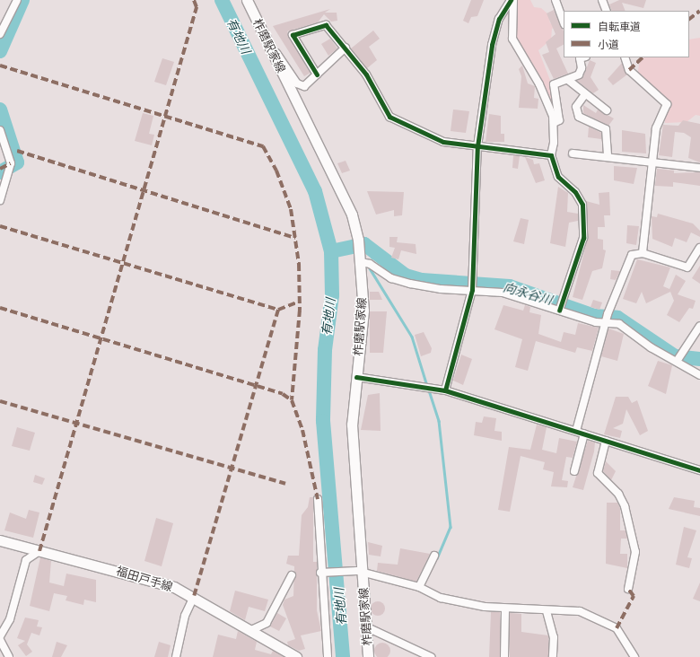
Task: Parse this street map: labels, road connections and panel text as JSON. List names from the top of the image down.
{
  "streets": {
    "main road": ["柞磨駅家線", "福田戸手線"]
  },
  "water": ["有地川", "向永谷川"],
  "legend": ["自転車道", "小道"]
}
